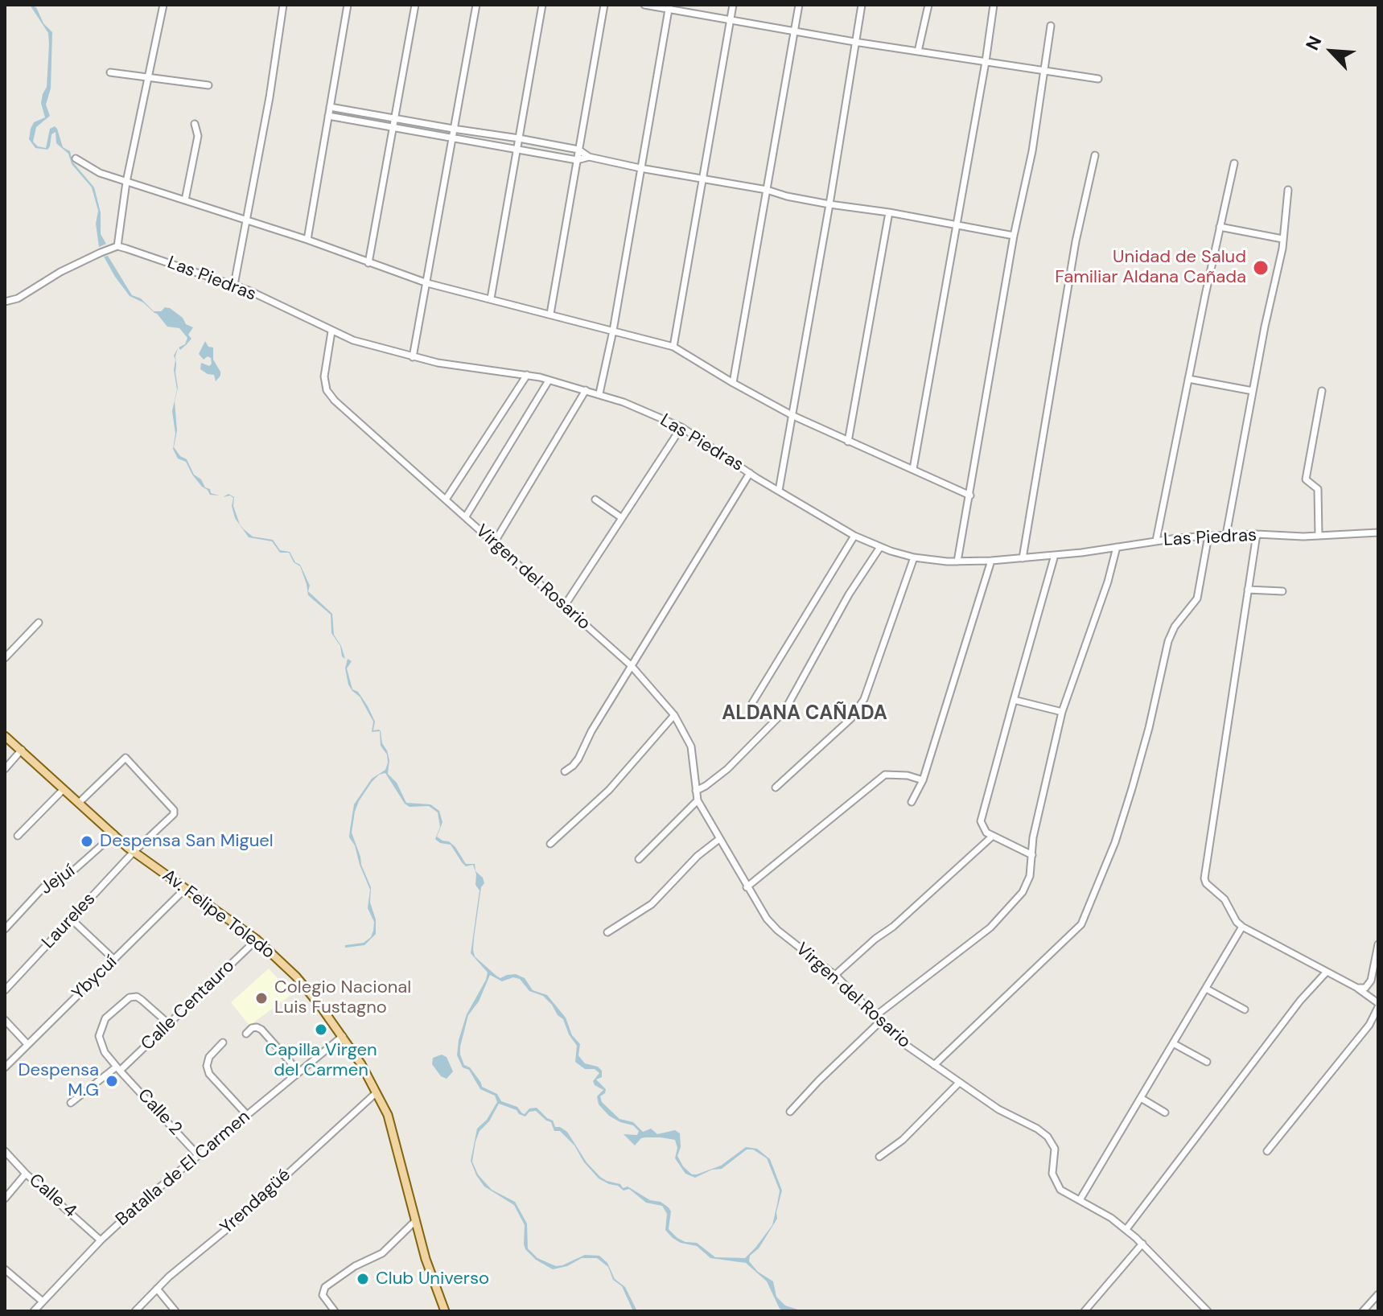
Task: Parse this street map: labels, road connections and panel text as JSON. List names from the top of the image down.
{
  "streets": {
    "main road": ["Av. Felipe Toledo"],
    "street": [
      "Las Piedras",
      "Virgen del Rosario",
      "Jejuí",
      "Laureles",
      "Ybycuí",
      "Calle Centauro",
      "Calle 2",
      "Batalla de El Carmen",
      "Calle 4",
      "Yrendagüé"
    ]
  },
  "crossings": [
    ["Las Piedras", "Virgen del Rosario"],
    ["Jejuí", "Av. Felipe Toledo"],
    ["Av. Felipe Toledo", "Laureles"],
    ["Av. Felipe Toledo", "Ybycuí"],
    ["Av. Felipe Toledo", "Calle Centauro"],
    ["Av. Felipe Toledo", "Batalla de El Carmen"],
    ["Av. Felipe Toledo", "Yrendagüé"],
    ["Calle Centauro", "Calle 2"],
    ["Calle 2", "Batalla de El Carmen"],
    ["Batalla de El Carmen", "Calle 4"]
  ],
  "districts": ["ALDANA CAÑADA"],
  "places": [
    "Unidad de Salud Familiar Aldana Cañada",
    "Despensa San Miguel",
    "Colegio Nacional Luis Fustagno",
    "Capilla Virgen del Carmen",
    "Despensa M.G",
    "Club Universo"
  ],
  "north": "top left"
}
